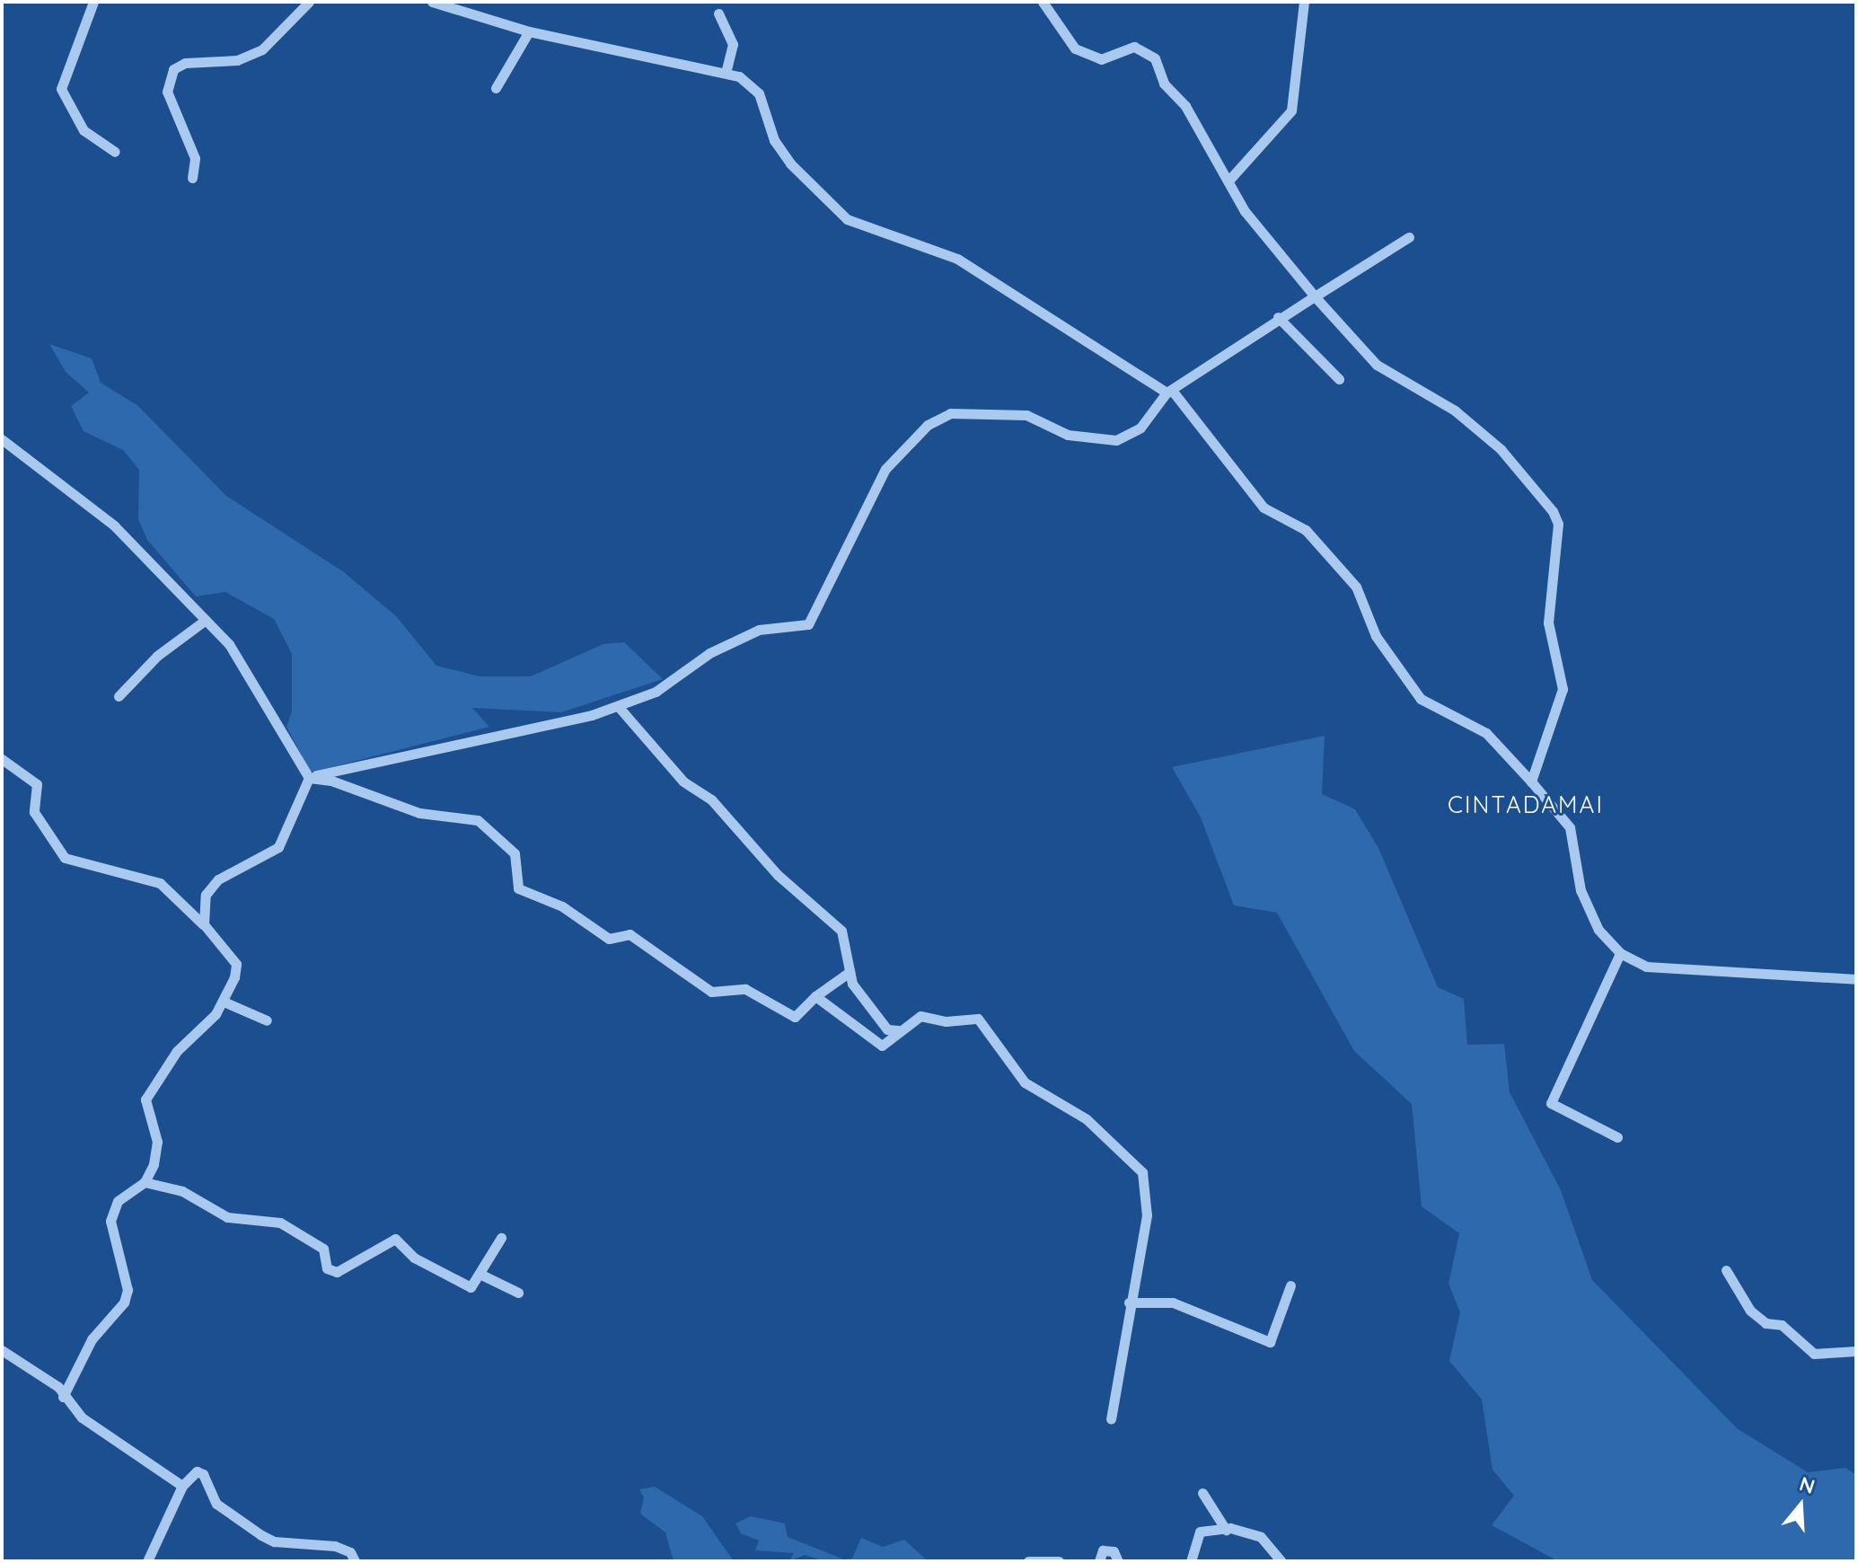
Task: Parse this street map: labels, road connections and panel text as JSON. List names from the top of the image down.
{
  "districts": ["CINTADAMAI"],
  "north": "top"
}
